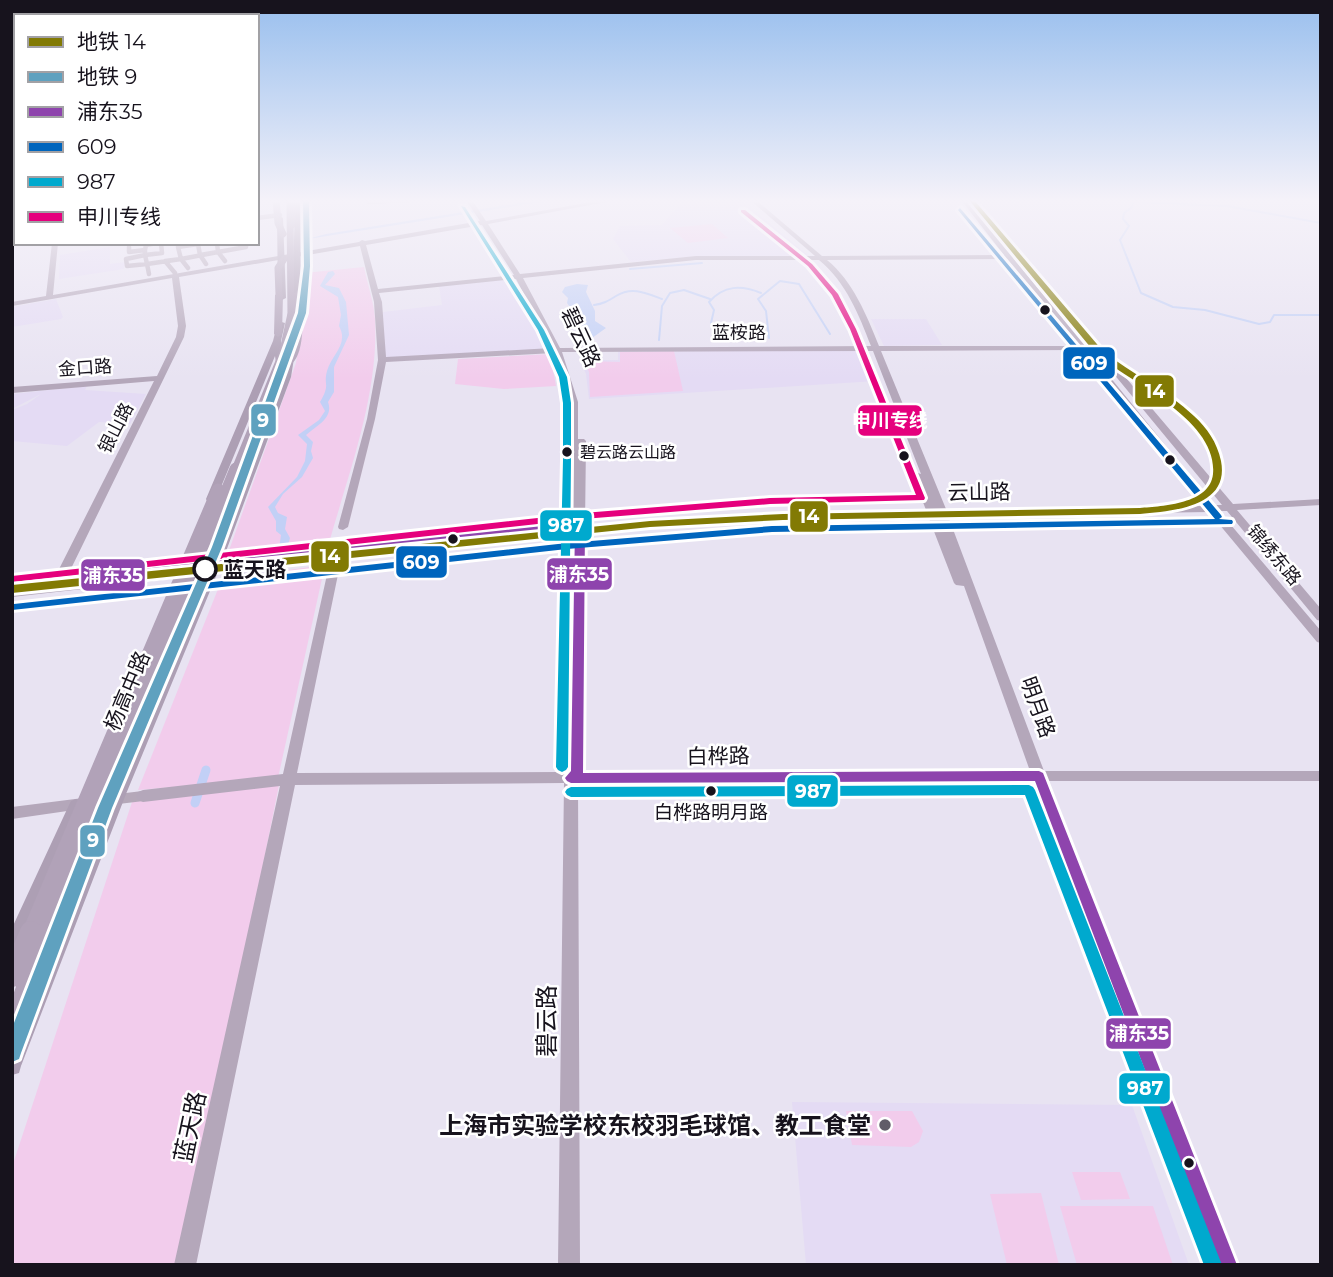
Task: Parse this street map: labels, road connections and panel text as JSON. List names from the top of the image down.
{
  "streets": {
    "highway": ["杨高中路"],
    "street": [
      "蓝桉路",
      "碧云路",
      "金口路",
      "银山路",
      "云山路",
      "锦绣东路",
      "明月路",
      "白桦路",
      "蓝天路"
    ]
  },
  "crossings": [
    ["蓝桉路", "碧云路"],
    ["蓝桉路", "锦绣东路"],
    ["蓝桉路", "明月路"],
    ["碧云路", "云山路"],
    ["碧云路", "白桦路"],
    ["金口路", "银山路"],
    ["银山路", "云山路"],
    ["云山路", "锦绣东路"],
    ["云山路", "杨高中路"],
    ["云山路", "明月路"],
    ["云山路", "蓝天路"],
    ["杨高中路", "白桦路"],
    ["明月路", "白桦路"],
    ["白桦路", "蓝天路"]
  ],
  "places": [
    "碧云路云山路",
    "蓝天路",
    "白桦路明月路",
    "上海市实验学校东校羽毛球馆、教工食堂"
  ],
  "lines": [
    "metro line 14",
    "metro line 9",
    "transit line 609",
    "transit line 987",
    "transit line 申川专线",
    "transit line 浦东35"
  ],
  "legend": [
    "地铁 14",
    "地铁 9",
    "浦东35",
    "609",
    "987",
    "申川专线"
  ]
}
